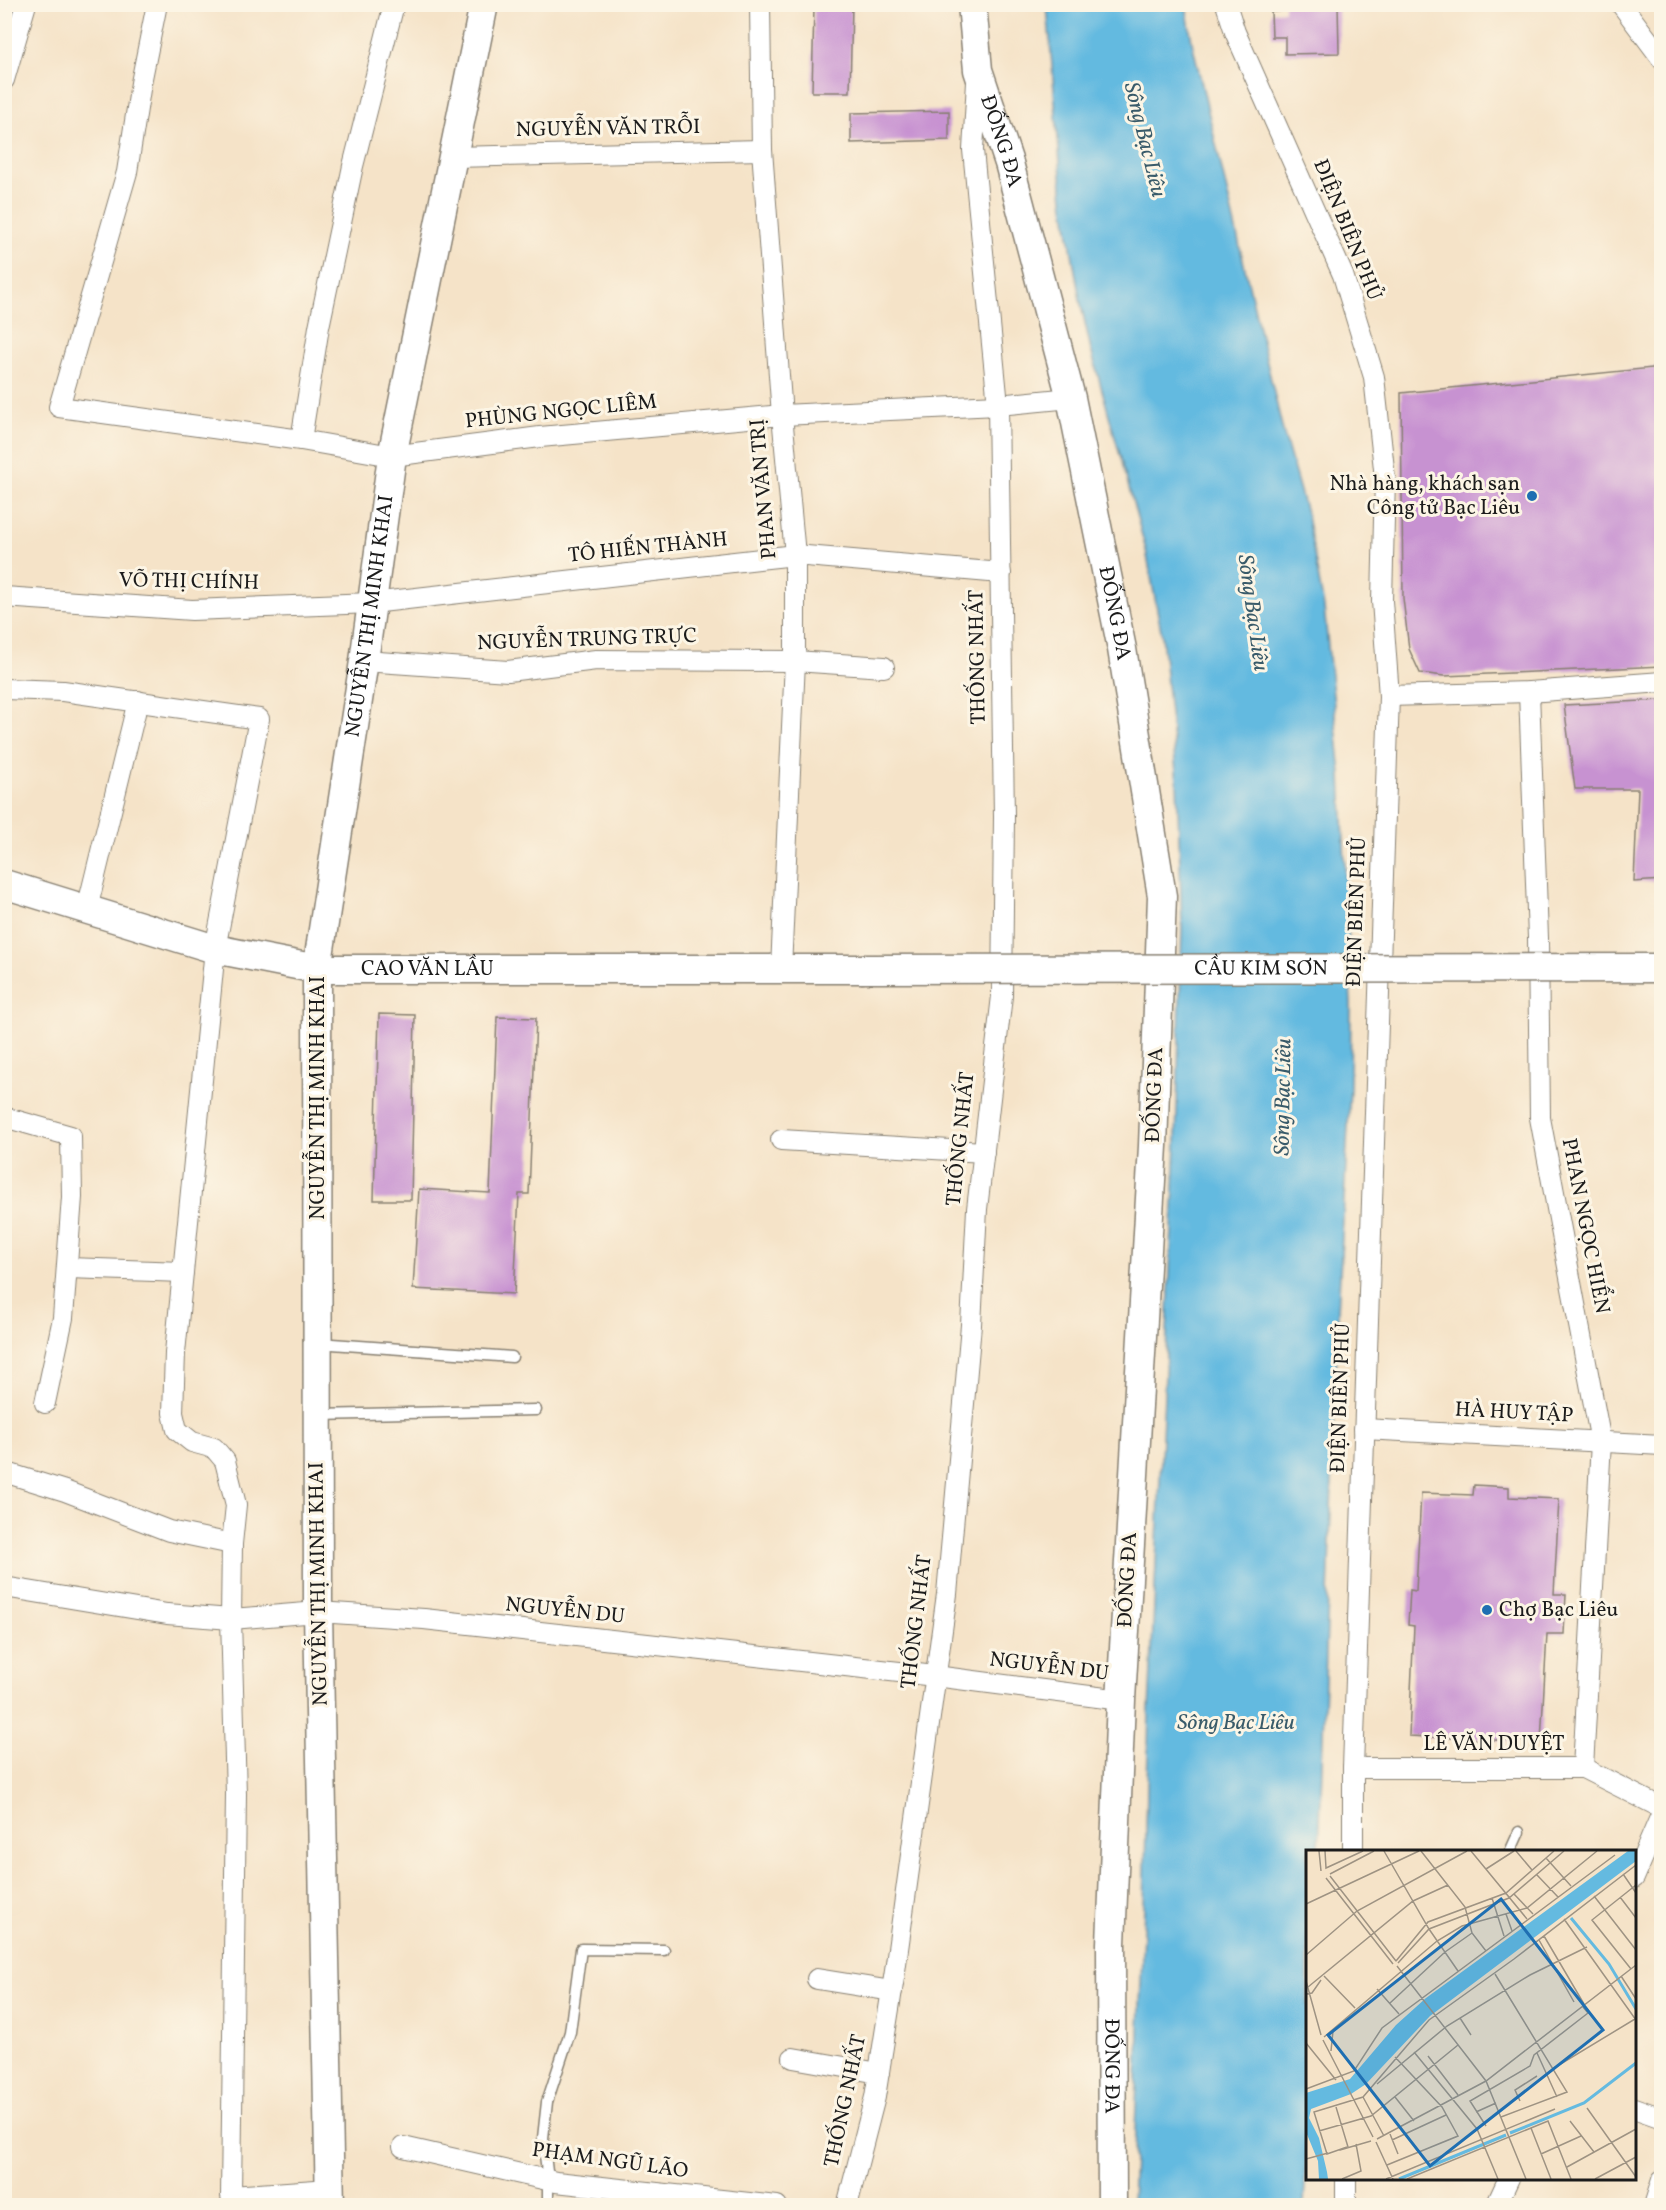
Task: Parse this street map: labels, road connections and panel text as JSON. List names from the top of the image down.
{
  "streets": {
    "main road": [
      "ĐỐNG ĐA",
      "NGUYỄN THỊ MINH KHAI",
      "CẦU KIM SƠN",
      "CAO VĂN LẦU"
    ],
    "street": [
      "NGUYỄN VĂN TRỖI",
      "ĐIỆN BIÊN PHỦ",
      "PHÙNG NGỌC LIÊM",
      "PHAN VĂN TRỊ",
      "TÔ HIẾN THÀNH",
      "VÕ THỊ CHÍNH",
      "NGUYỄN TRUNG TRỰC",
      "THỐNG NHẤT",
      "PHAN NGỌC HIỂN",
      "HÀ HUY TẬP",
      "NGUYỄN DU",
      "LÊ VĂN DUYỆT",
      "PHẠM NGŨ LÃO"
    ]
  },
  "crossings": [
    ["NGUYỄN VĂN TRỖI", "PHAN VĂN TRỊ"],
    ["NGUYỄN VĂN TRỖI", "NGUYỄN THỊ MINH KHAI"],
    ["ĐỐNG ĐA", "PHÙNG NGỌC LIÊM"],
    ["ĐỐNG ĐA", "THỐNG NHẤT"],
    ["ĐỐNG ĐA", "NGUYỄN DU"],
    ["ĐIỆN BIÊN PHỦ", "HÀ HUY TẬP"],
    ["ĐIỆN BIÊN PHỦ", "LÊ VĂN DUYỆT"],
    ["PHÙNG NGỌC LIÊM", "PHAN VĂN TRỊ"],
    ["PHÙNG NGỌC LIÊM", "NGUYỄN THỊ MINH KHAI"],
    ["PHÙNG NGỌC LIÊM", "THỐNG NHẤT"],
    ["PHAN VĂN TRỊ", "TÔ HIẾN THÀNH"],
    ["PHAN VĂN TRỊ", "NGUYỄN TRUNG TRỰC"],
    ["PHAN VĂN TRỊ", "CAO VĂN LẦU"],
    ["TÔ HIẾN THÀNH", "VÕ THỊ CHÍNH"],
    ["TÔ HIẾN THÀNH", "NGUYỄN THỊ MINH KHAI"],
    ["TÔ HIẾN THÀNH", "THỐNG NHẤT"],
    ["VÕ THỊ CHÍNH", "NGUYỄN THỊ MINH KHAI"],
    ["NGUYỄN THỊ MINH KHAI", "NGUYỄN TRUNG TRỰC"],
    ["NGUYỄN THỊ MINH KHAI", "CAO VĂN LẦU"],
    ["NGUYỄN THỊ MINH KHAI", "NGUYỄN DU"],
    ["THỐNG NHẤT", "NGUYỄN DU"],
    ["CẦU KIM SƠN", "CAO VĂN LẦU"],
    ["PHAN NGỌC HIỂN", "HÀ HUY TẬP"],
    ["PHAN NGỌC HIỂN", "LÊ VĂN DUYỆT"]
  ],
  "water": ["Sông Bạc Liêu"],
  "places": ["Nhà hàng, khách sạn Công tử Bạc Liêu", "Chợ Bạc Liêu"]
}
